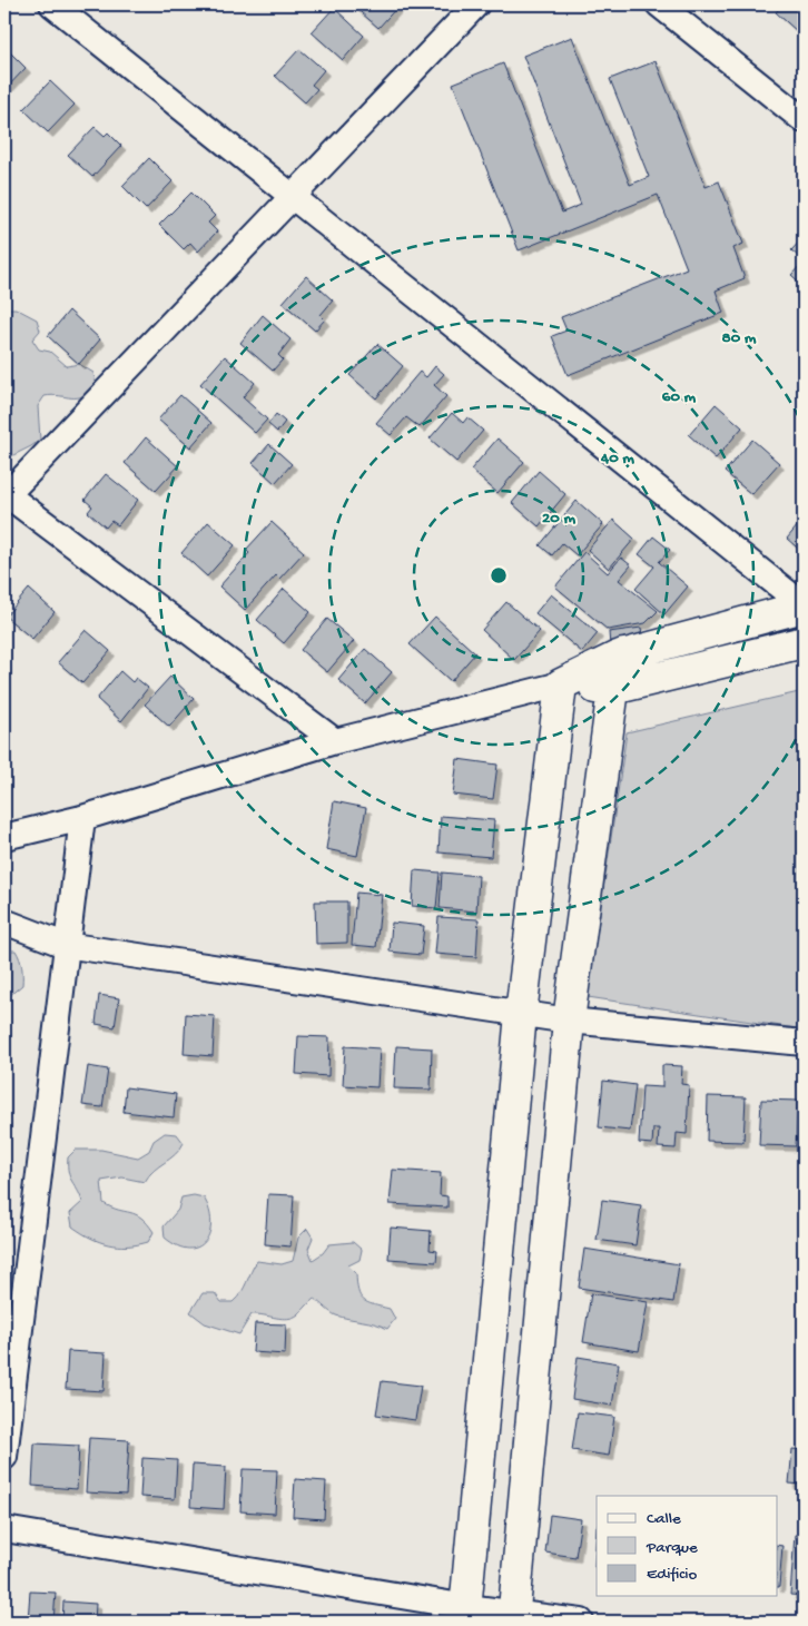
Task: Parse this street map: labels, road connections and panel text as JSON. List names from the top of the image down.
{
  "legend": ["Calle", "Parque", "Edificio"],
  "rings": [
    "80 m",
    "60 m",
    "40 m",
    "20 m"
  ]
}
